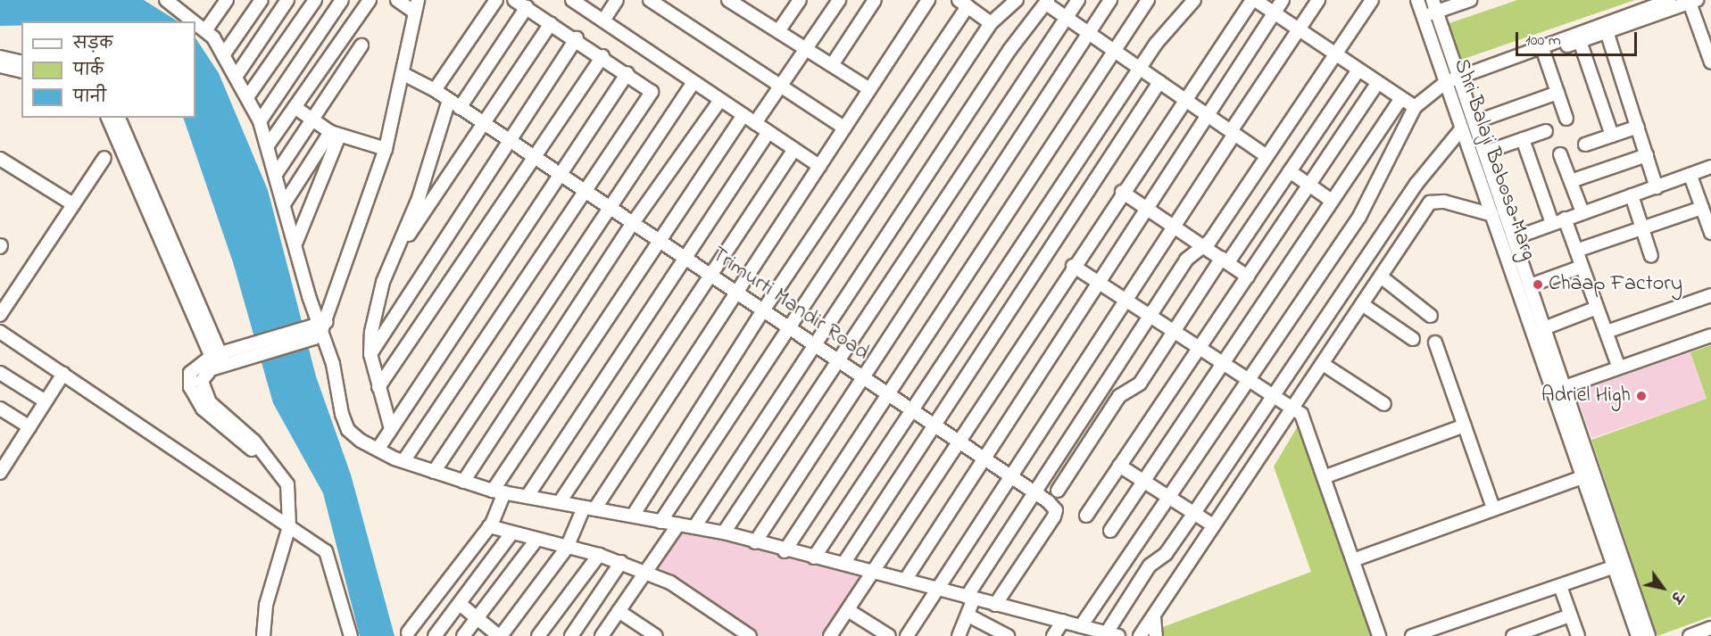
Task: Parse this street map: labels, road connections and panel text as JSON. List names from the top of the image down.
{
  "streets": {
    "street": ["Shri Balaji Babosa Marg", "Trimurti Mandir Road"]
  },
  "places": ["Chaap Factory", "Adriel High"],
  "legend": ["सड़क", "पार्क", "पानी"],
  "scale_bar": "100 m",
  "north": "bottom right"
}
